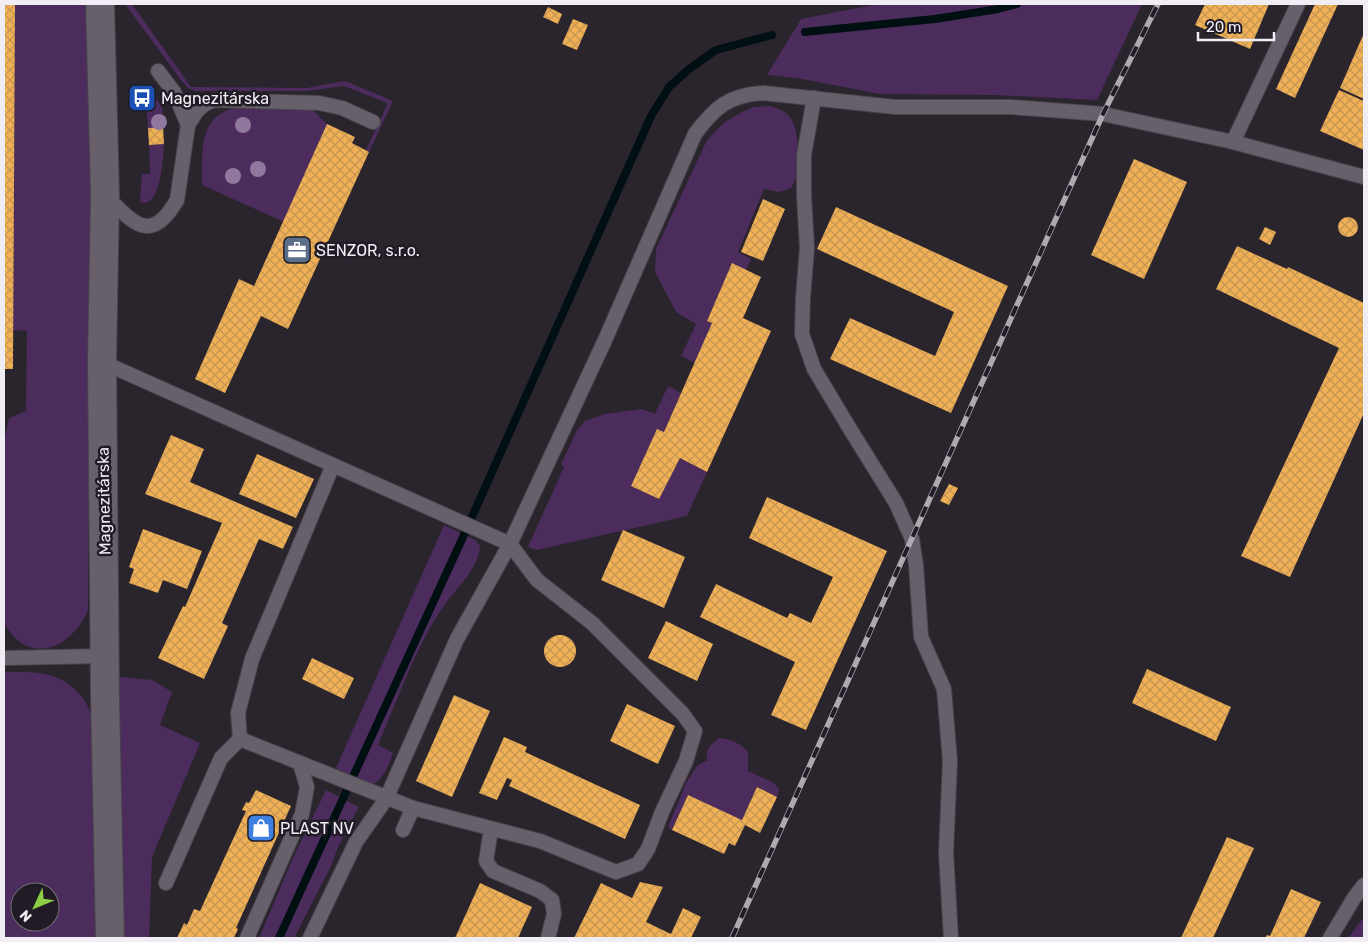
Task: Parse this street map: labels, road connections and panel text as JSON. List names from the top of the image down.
{
  "streets": {
    "street": ["Magnezitárska"]
  },
  "places": {
    "bus stop": ["Magnezitárska"],
    "office": ["SENZOR, s.r.o."],
    "shop": ["PLAST NV"]
  },
  "scale_bar": "20 m",
  "north": "bottom left"
}
